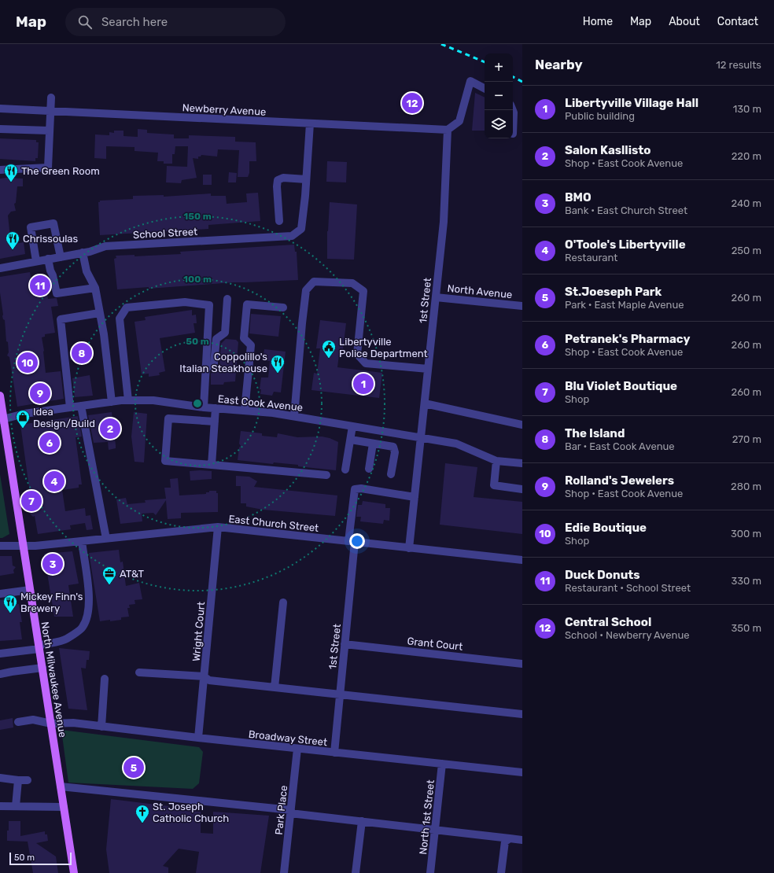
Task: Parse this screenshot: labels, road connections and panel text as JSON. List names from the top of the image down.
{
  "streets": {
    "main road": ["North Milwaukee Avenue"],
    "street": [
      "Newberry Avenue",
      "School Street",
      "North Avenue",
      "1st Street",
      "East Cook Avenue",
      "East Church Street",
      "Wright Court",
      "Grant Court",
      "Broadway Street",
      "Park Place",
      "North 1st Street"
    ]
  },
  "crossings": [
    ["Newberry Avenue", "School Street"],
    ["Newberry Avenue", "1st Street"],
    ["North Avenue", "1st Street"],
    ["1st Street", "East Cook Avenue"],
    ["1st Street", "East Church Street"],
    ["1st Street", "Grant Court"],
    ["1st Street", "Broadway Street"],
    ["East Cook Avenue", "North Milwaukee Avenue"],
    ["East Church Street", "Wright Court"],
    ["East Church Street", "North Milwaukee Avenue"],
    ["Wright Court", "Broadway Street"],
    ["North Milwaukee Avenue", "Broadway Street"],
    ["Broadway Street", "Park Place"],
    ["Broadway Street", "North 1st Street"]
  ],
  "places": {
    "restaurant": [
      "The Green Room",
      "Chrissoulas",
      "Coppolillo's Italian Steakhouse",
      "Mickey Finn's Brewery"
    ],
    "public building": ["Libertyville Police Department"],
    "shop": ["Idea Design/Build"],
    "office": ["AT&T"],
    "church": ["St. Joseph Catholic Church"]
  },
  "scale_bar": "50 m",
  "page": {
    "header": "Map",
    "search": "Search here",
    "nav": [
      "Home",
      "Map",
      "About",
      "Contact"
    ],
    "heading": ["Nearby", "12 results"],
    "map_buttons": ["+", "−"],
    "list": [
      {
        "mark": "1",
        "name": "Libertyville Village Hall",
        "note": "Public building",
        "value": "130 m"
      },
      {
        "mark": "2",
        "name": "Salon Kasllisto",
        "note": "Shop · East Cook Avenue",
        "value": "220 m"
      },
      {
        "mark": "3",
        "name": "BMO",
        "note": "Bank · East Church Street",
        "value": "240 m"
      },
      {
        "mark": "4",
        "name": "O'Toole's Libertyville",
        "note": "Restaurant",
        "value": "250 m"
      },
      {
        "mark": "5",
        "name": "St.Joeseph Park",
        "note": "Park · East Maple Avenue",
        "value": "260 m"
      },
      {
        "mark": "6",
        "name": "Petranek's Pharmacy",
        "note": "Shop · East Cook Avenue",
        "value": "260 m"
      },
      {
        "mark": "7",
        "name": "Blu Violet Boutique",
        "note": "Shop",
        "value": "260 m"
      },
      {
        "mark": "8",
        "name": "The Island",
        "note": "Bar · East Cook Avenue",
        "value": "270 m"
      },
      {
        "mark": "9",
        "name": "Rolland's Jewelers",
        "note": "Shop · East Cook Avenue",
        "value": "280 m"
      },
      {
        "mark": "10",
        "name": "Edie Boutique",
        "note": "Shop",
        "value": "300 m"
      },
      {
        "mark": "11",
        "name": "Duck Donuts",
        "note": "Restaurant · School Street",
        "value": "330 m"
      },
      {
        "mark": "12",
        "name": "Central School",
        "note": "School · Newberry Avenue",
        "value": "350 m"
      }
    ],
    "pins": [
      "12",
      "11",
      "8",
      "10",
      "1",
      "9",
      "2",
      "6",
      "4",
      "7",
      "3",
      "5"
    ],
    "scale": "50 m"
  },
  "rings": ["150 m", "100 m", "50 m"]
}
